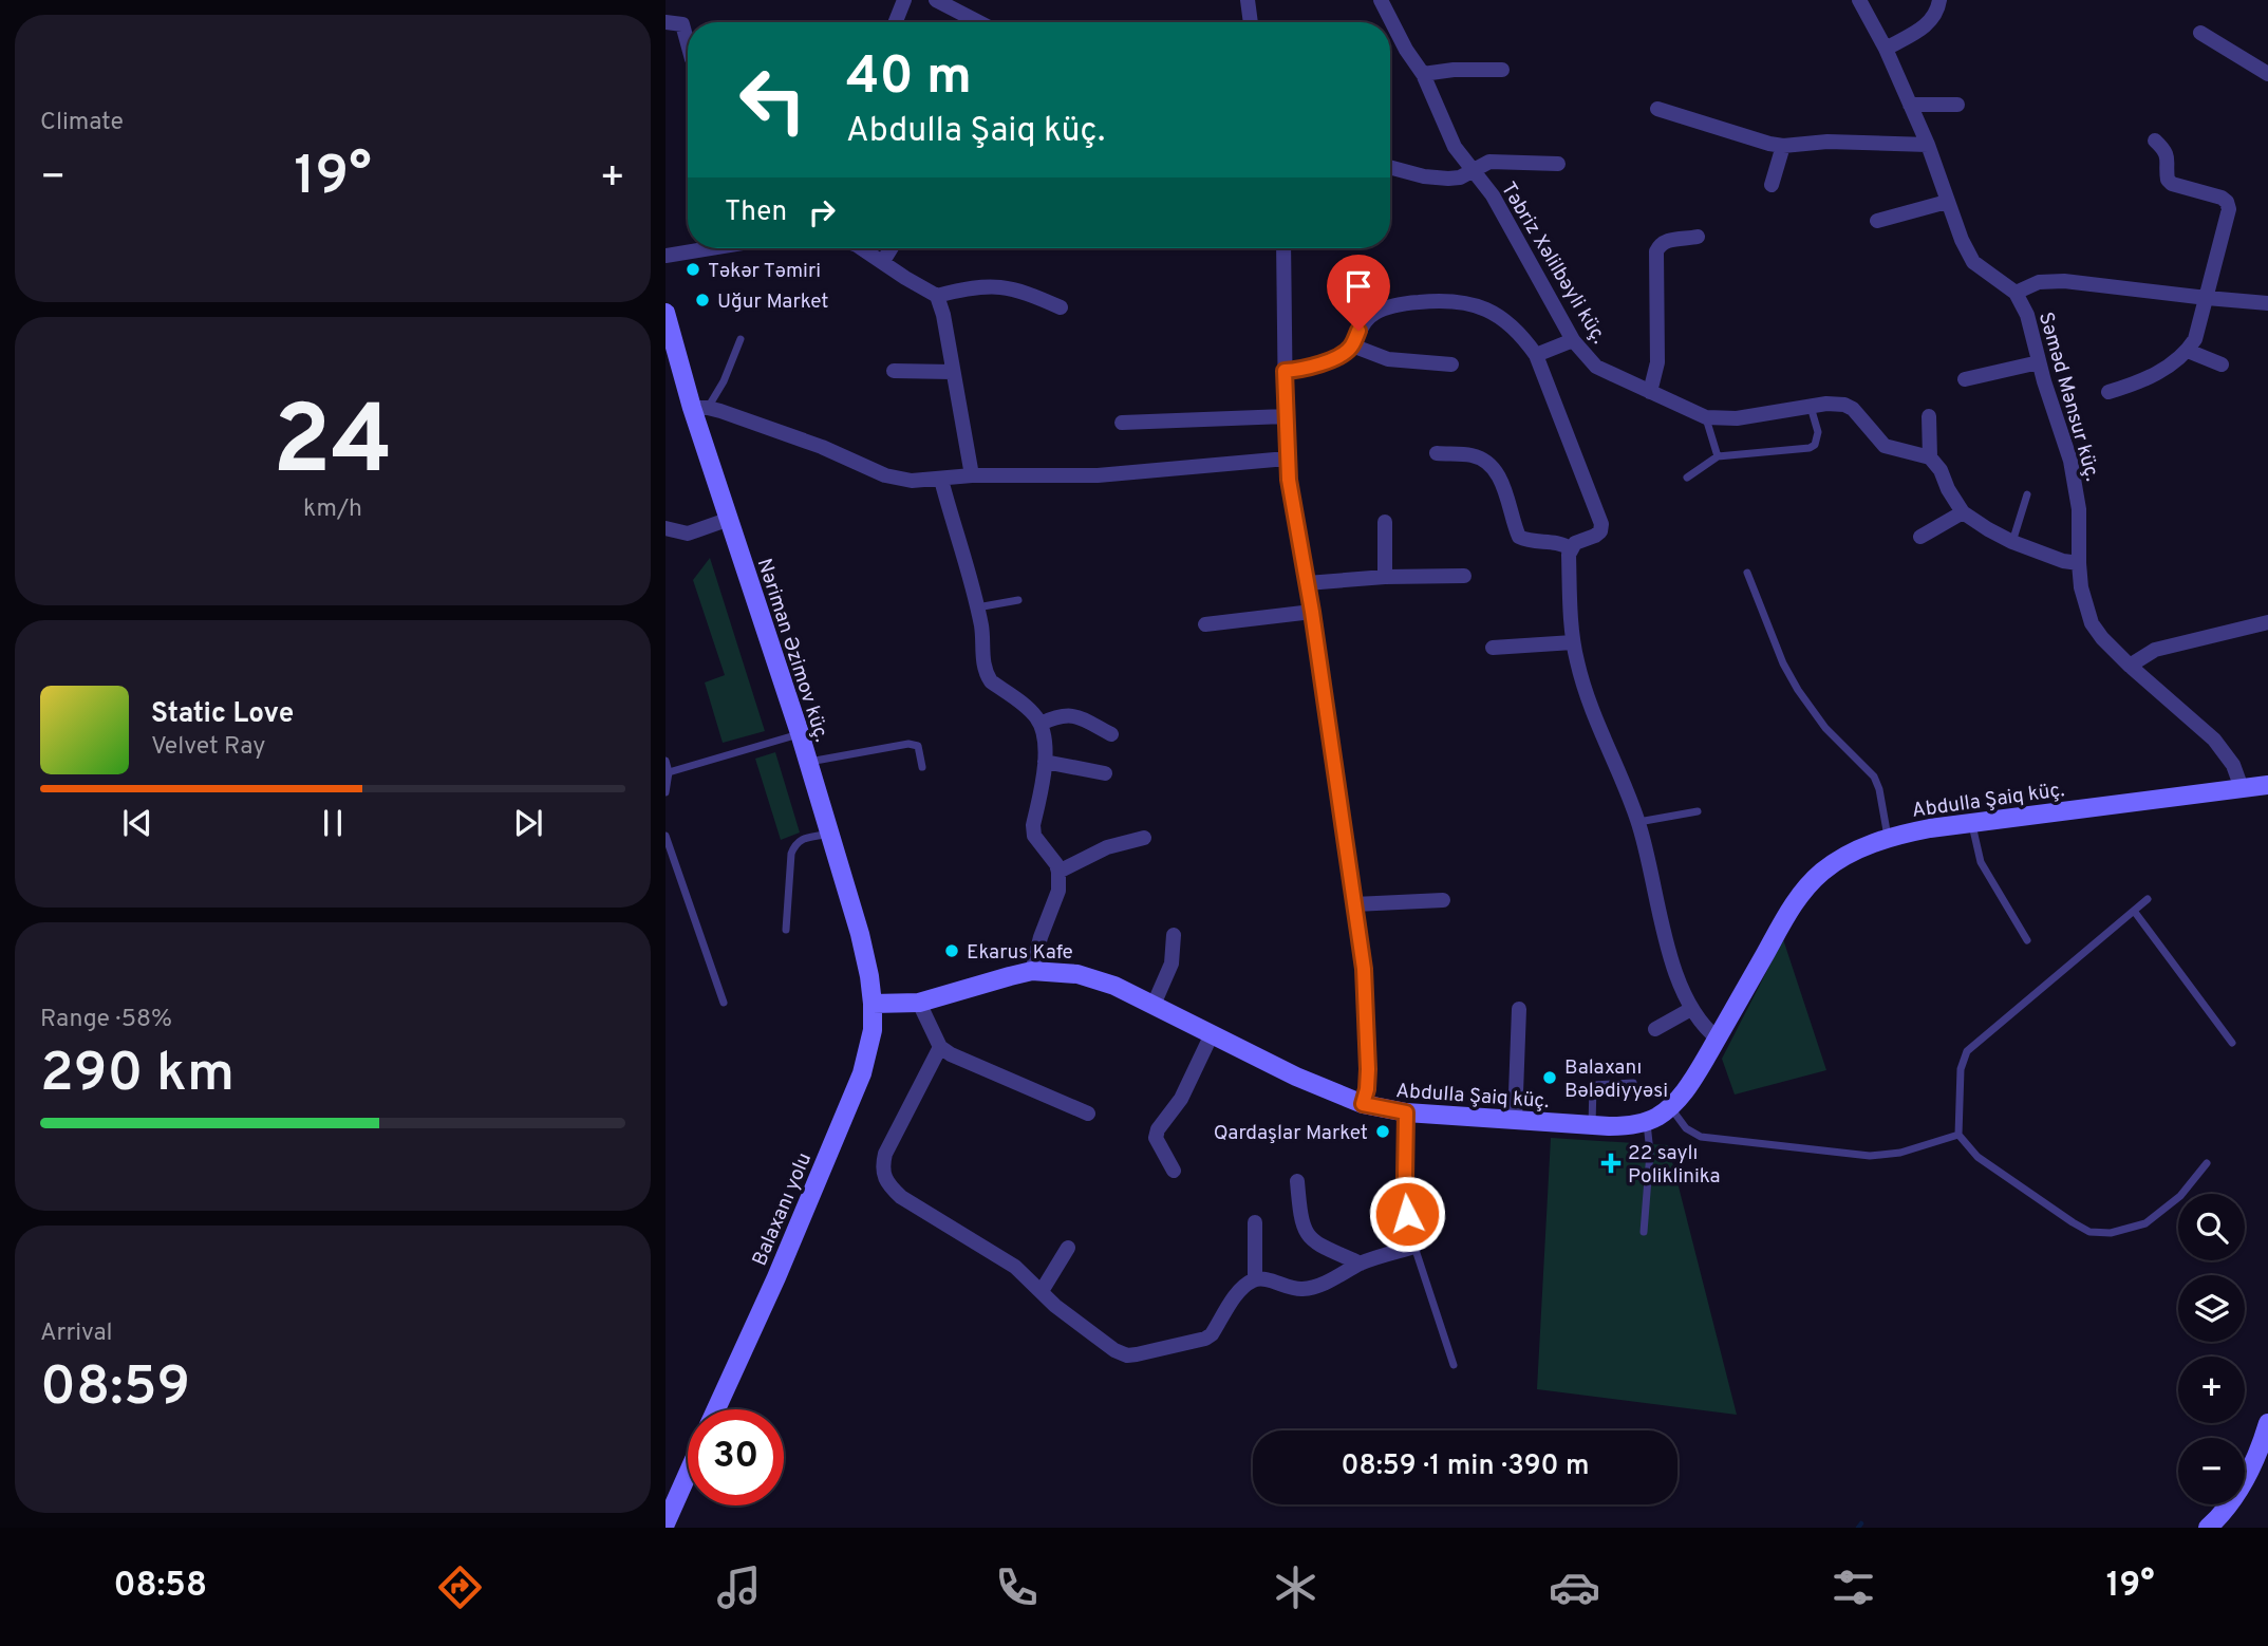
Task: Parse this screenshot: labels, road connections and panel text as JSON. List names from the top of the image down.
{
  "streets": {
    "street": [
      "Təbriz Xəlilbəyli küç.",
      "Səməd Mənsur küç.",
      "Nəriman Əzimov küç.",
      "Abdulla Şaiq küç.",
      "Balaxanı yolu"
    ]
  },
  "crossings": [
    ["Səməd Mənsur küç.", "Abdulla Şaiq küç."],
    ["Nəriman Əzimov küç.", "Abdulla Şaiq küç."],
    ["Nəriman Əzimov küç.", "Balaxanı yolu"],
    ["Abdulla Şaiq küç.", "Balaxanı yolu"]
  ],
  "places": {
    "other": [
      "Təkər Təmiri",
      "Uğur Market",
      "Ekarus Kafe",
      "Balaxanı Bələdiyyəsi",
      "Qardaşlar Market"
    ],
    "health": ["22 saylı Poliklinika"]
  },
  "page": {
    "tile": [
      "Climate",
      ["24", "km/h"],
      ["Range · 58%", "290 km"],
      ["Arrival", "08:59"]
    ],
    "turn": ["40 m", "Abdulla Şaiq küç."],
    "heat": ["−", "19°", "+"],
    "then": "Then",
    "song": ["Static Love", "Velvet Ray"],
    "map_buttons": ["+", "−"],
    "limit": "30",
    "trip": "08:59 · 1 min · 390 m",
    "tabs": ["08:58", "19°"]
  }
}
